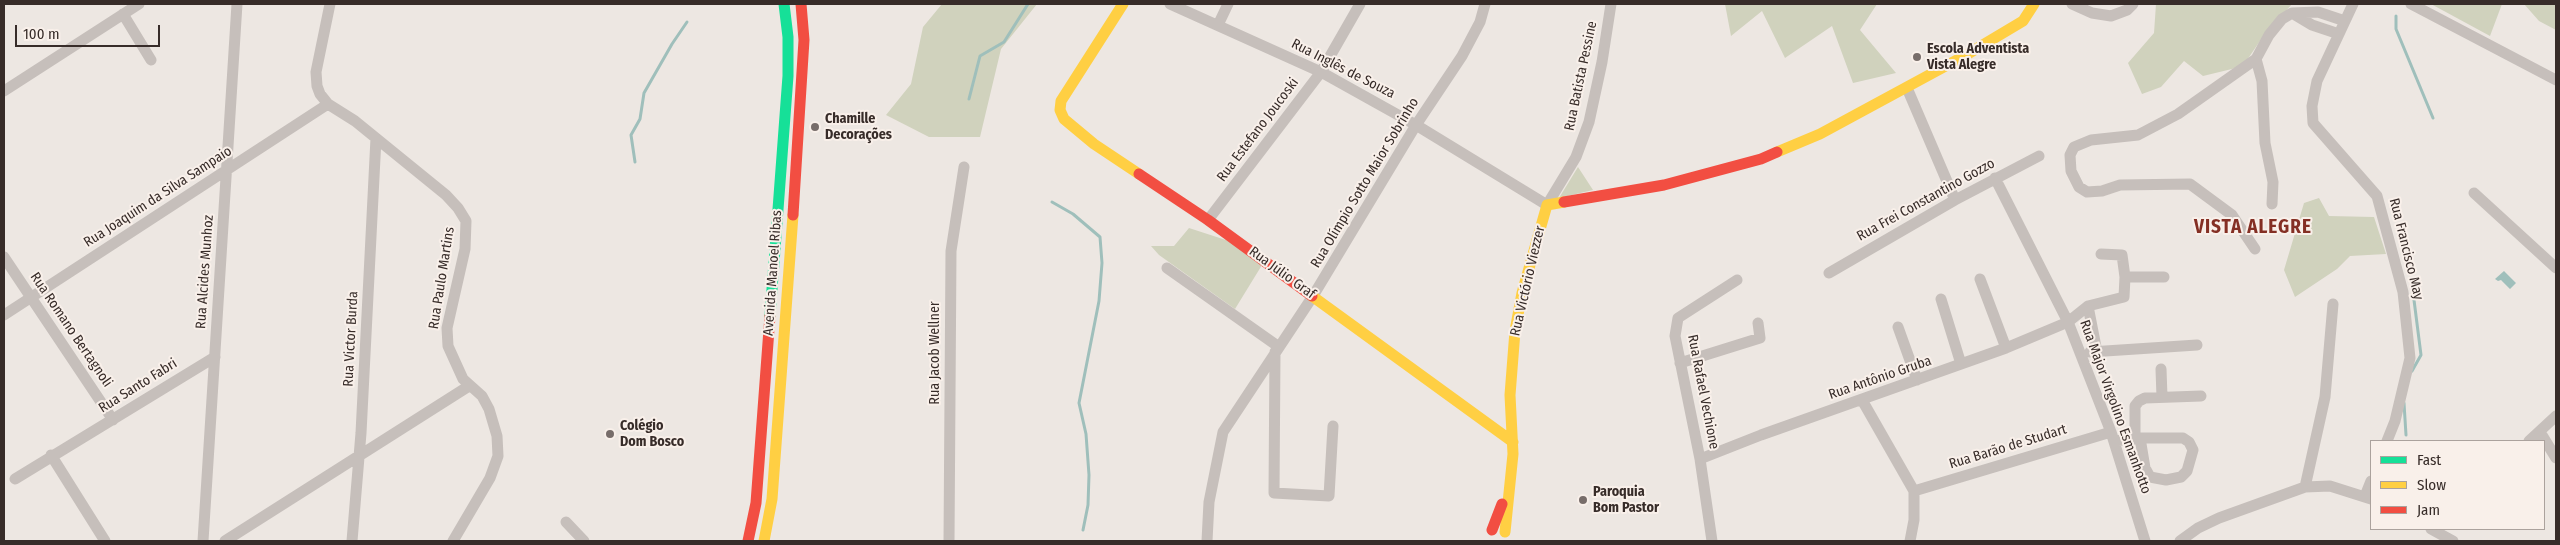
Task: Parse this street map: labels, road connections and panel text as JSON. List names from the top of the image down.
{
  "streets": {
    "street": [
      "Rua Inglês de Souza",
      "Rua Batista Pessine",
      "Rua Estefano Joucoski",
      "Rua Olímpio Sotto Maior Sobrinho",
      "Rua Joaquim da Silva Sampaio",
      "Rua Frei Constantino Gozzo",
      "Rua Francisco May",
      "Rua Alcides Munhoz",
      "Avenida Manoel Ribas",
      "Rua Júlio Graf",
      "Rua Paulo Martins",
      "Rua Victório Viezzer",
      "Rua Romano Bertagnoli",
      "Rua Victor Burda",
      "Rua Jacob Wellner",
      "Rua Antônio Gruba",
      "Rua Santo Fabri",
      "Rua Rafael Vechione",
      "Rua Major Virgolino Esmanhotto",
      "Rua Barão de Studart"
    ]
  },
  "crossings": [
    ["Rua Inglês de Souza", "Rua Batista Pessine"],
    ["Rua Inglês de Souza", "Rua Estefano Joucoski"],
    ["Rua Inglês de Souza", "Rua Olímpio Sotto Maior Sobrinho"],
    ["Rua Inglês de Souza", "Rua Victório Viezzer"],
    ["Rua Batista Pessine", "Rua Victório Viezzer"],
    ["Rua Estefano Joucoski", "Rua Júlio Graf"],
    ["Rua Olímpio Sotto Maior Sobrinho", "Rua Júlio Graf"],
    ["Rua Joaquim da Silva Sampaio", "Rua Alcides Munhoz"],
    ["Rua Joaquim da Silva Sampaio", "Rua Paulo Martins"],
    ["Rua Joaquim da Silva Sampaio", "Rua Romano Bertagnoli"],
    ["Rua Frei Constantino Gozzo", "Rua Major Virgolino Esmanhotto"],
    ["Rua Alcides Munhoz", "Rua Santo Fabri"],
    ["Rua Júlio Graf", "Rua Victório Viezzer"],
    ["Rua Paulo Martins", "Rua Victor Burda"],
    ["Rua Romano Bertagnoli", "Rua Santo Fabri"],
    ["Rua Antônio Gruba", "Rua Rafael Vechione"],
    ["Rua Antônio Gruba", "Rua Major Virgolino Esmanhotto"],
    ["Rua Major Virgolino Esmanhotto", "Rua Barão de Studart"]
  ],
  "districts": ["VISTA ALEGRE"],
  "places": [
    "Escola Adventista Vista Alegre",
    "Chamille Decorações",
    "Colégio Dom Bosco",
    "Paroquia Bom Pastor"
  ],
  "legend": ["Fast", "Slow", "Jam"],
  "scale_bar": "100 m"
}
